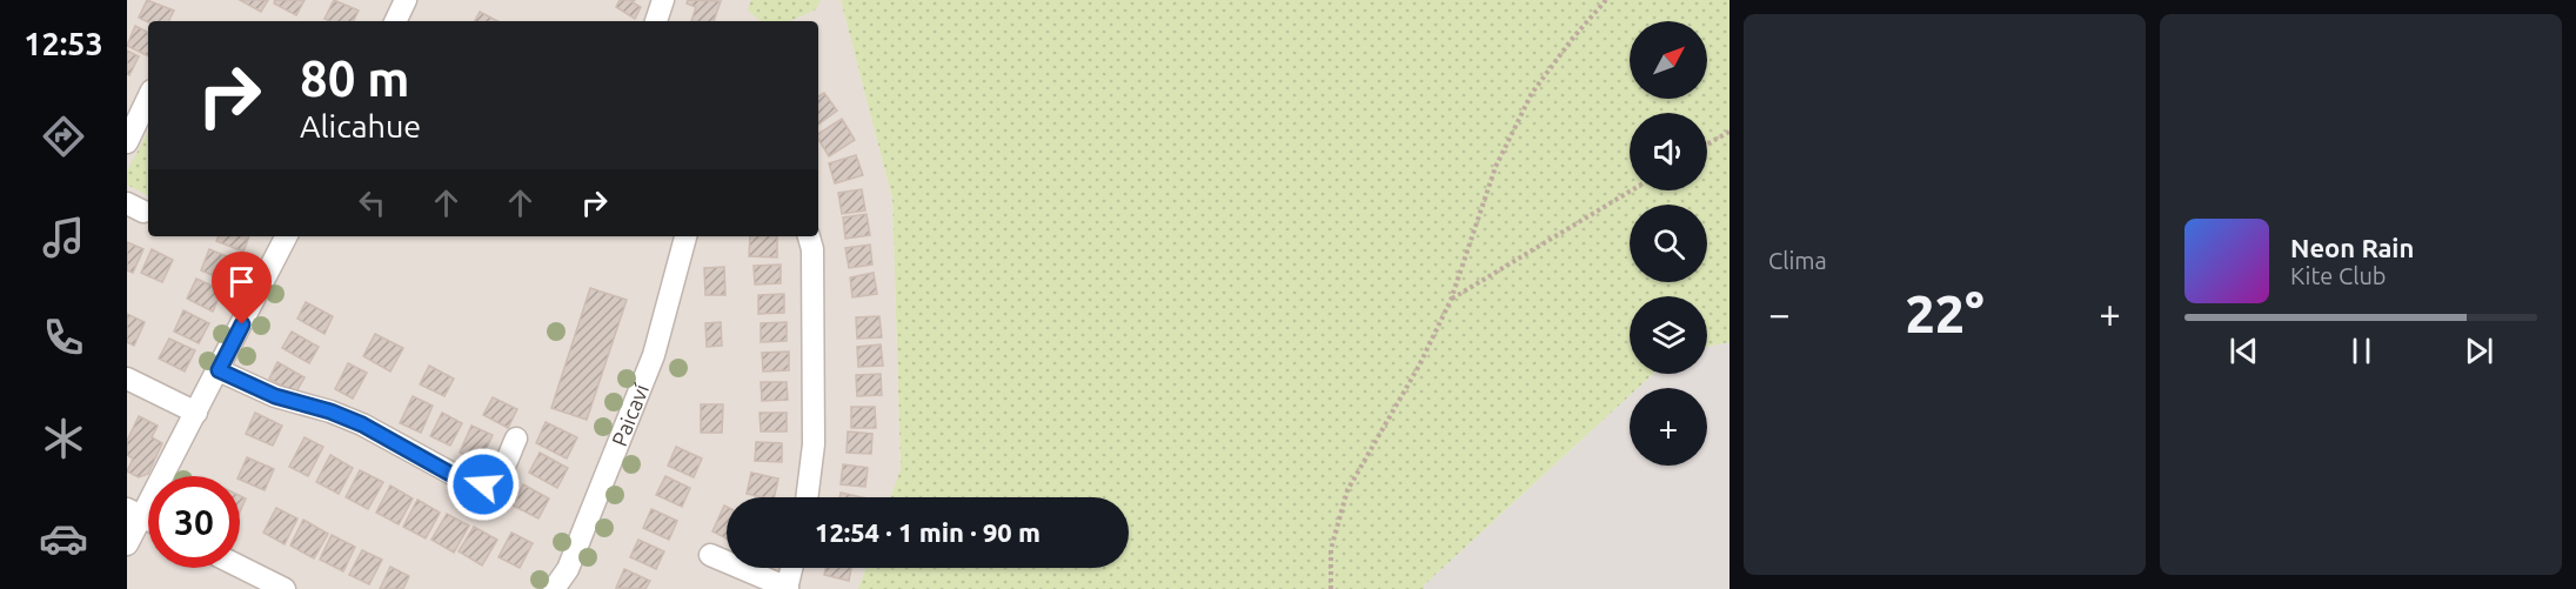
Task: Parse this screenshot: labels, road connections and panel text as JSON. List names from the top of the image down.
{
  "streets": {
    "street": ["Paicaví"]
  },
  "north": "top right",
  "page": {
    "tabs": "12:53",
    "tile": "Clima",
    "map_buttons": "+",
    "turn": ["80 m", "Alicahue"],
    "song": ["Neon Rain", "Kite Club"],
    "heat": ["−", "22°", "+"],
    "limit": "30",
    "trip": "12:54 · 1 min · 90 m"
  }
}
